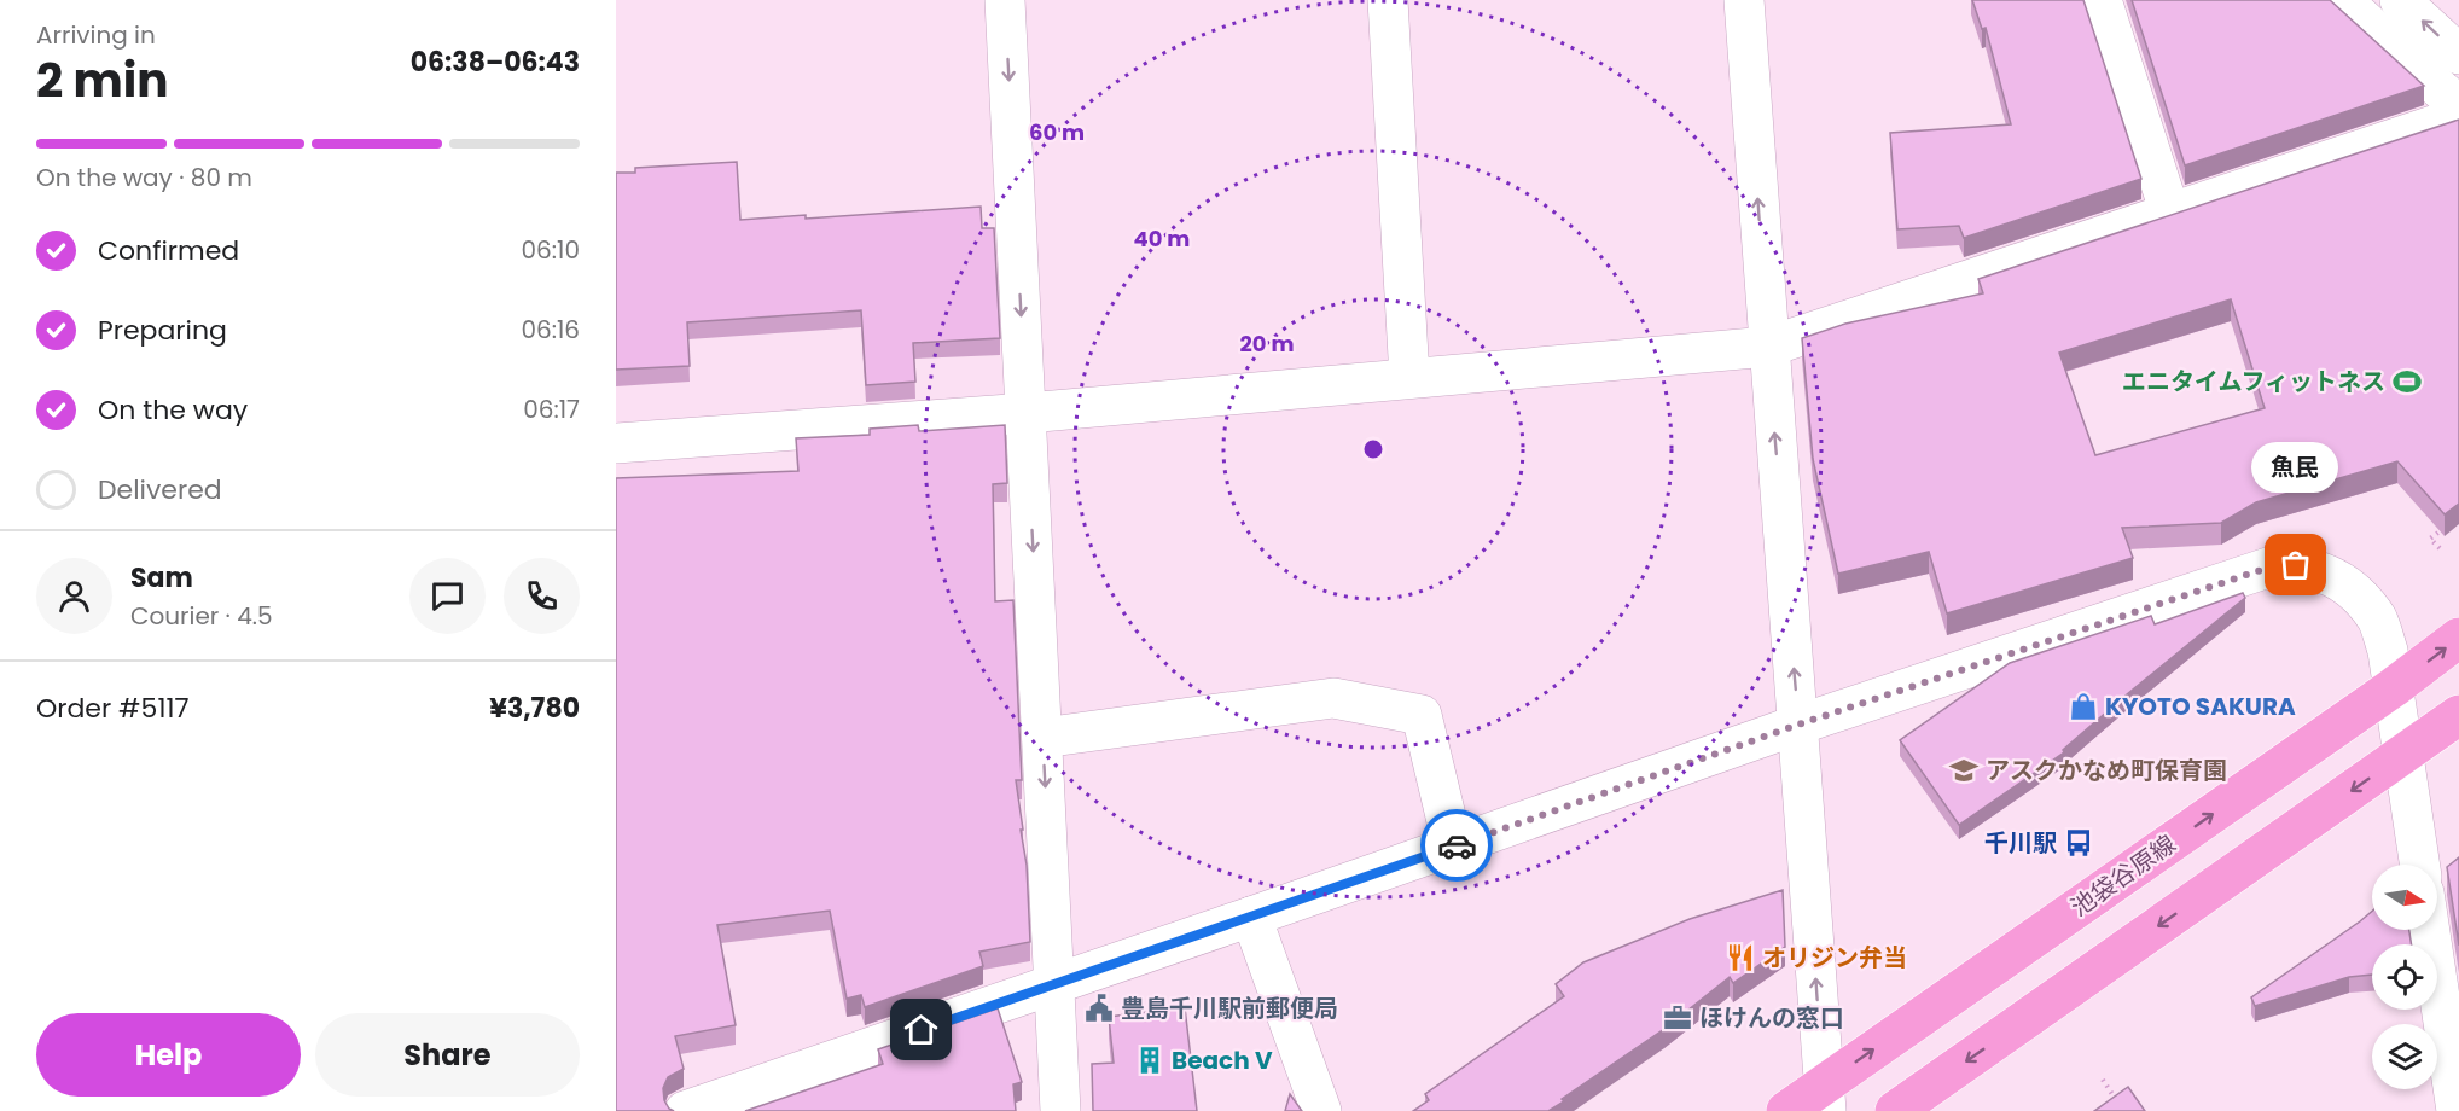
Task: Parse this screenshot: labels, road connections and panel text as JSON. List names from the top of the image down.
{
  "streets": {
    "main road": ["池袋谷原線"]
  },
  "places": {
    "sports": ["エニタイムフィットネス"],
    "other": ["魚民"],
    "shop": ["KYOTO SAKURA"],
    "school or university": ["アスクかなめ町保育園"],
    "bus stop": ["千川駅"],
    "restaurant": ["オリジン弁当"],
    "public building": ["豊島千川駅前郵便局"],
    "office": ["ほけんの窓口"],
    "building": ["Beach V"]
  },
  "north": "right",
  "page": {
    "heading": ["2 min", "Arriving in", "06:38–06:43"],
    "panel": [
      "Sam",
      "Courier · 4.5",
      "Order #5117",
      "¥3,780"
    ],
    "bar": "On the way · 80 m",
    "list": [
      ["Confirmed", "06:10"],
      ["Preparing", "06:16"],
      ["On the way", "06:17"],
      "Delivered"
    ],
    "bubble": "魚民",
    "buttons": ["Help", "Share"]
  },
  "rings": ["60 m", "40 m", "20 m"]
}
